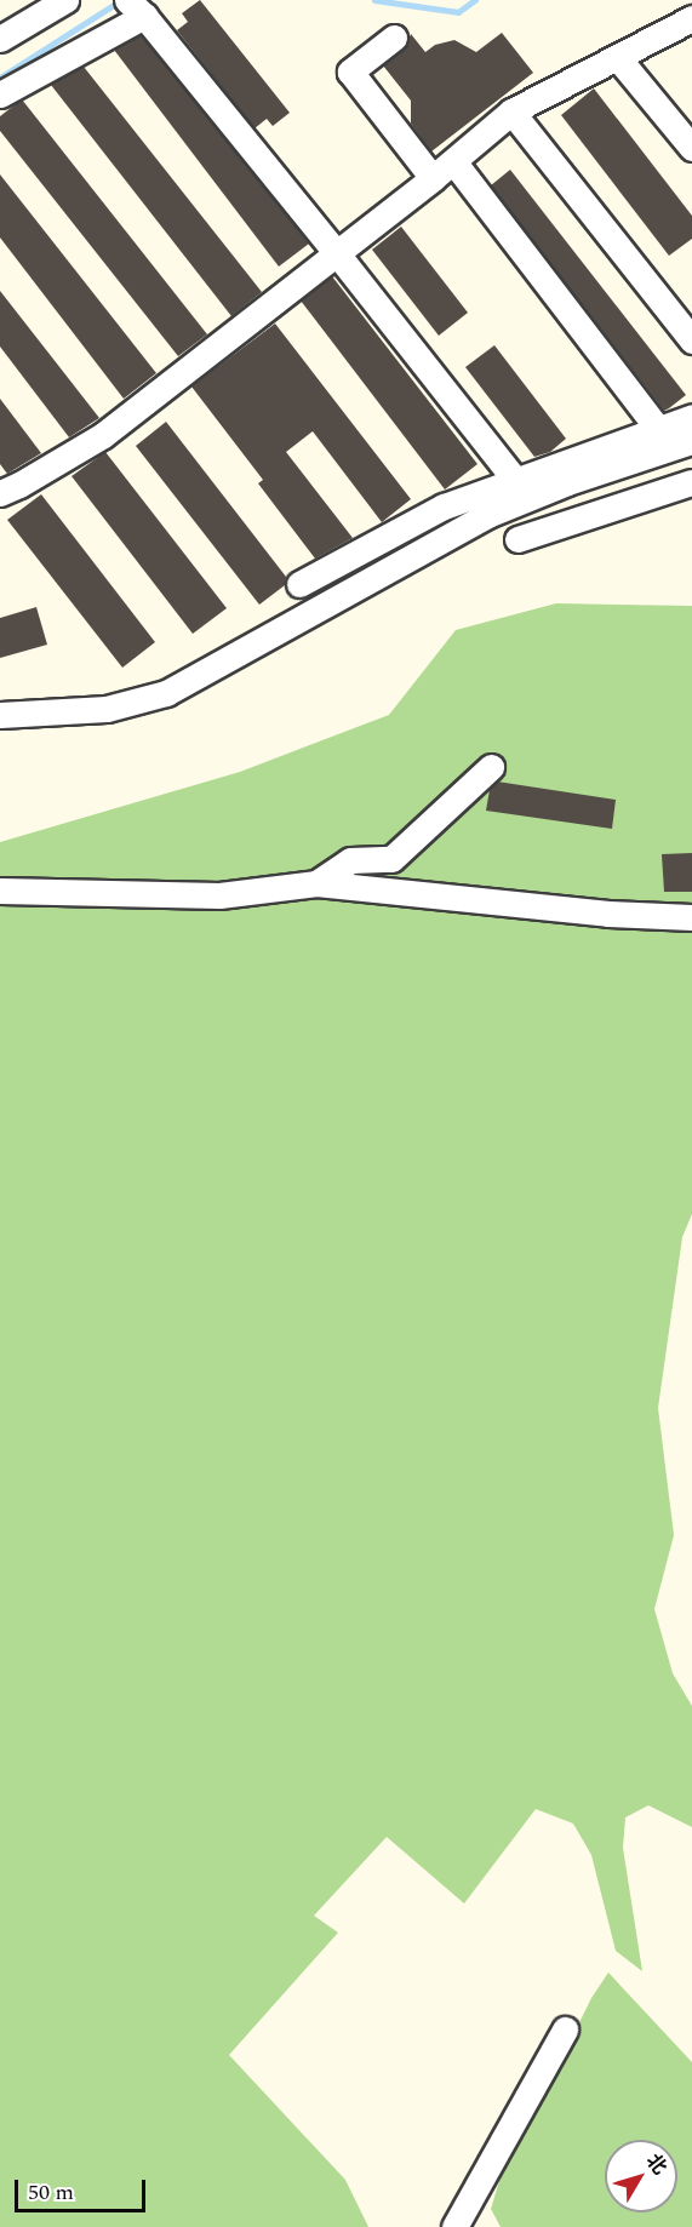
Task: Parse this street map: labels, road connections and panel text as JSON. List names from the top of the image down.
{
  "scale_bar": "50 m",
  "north": "top right"
}
